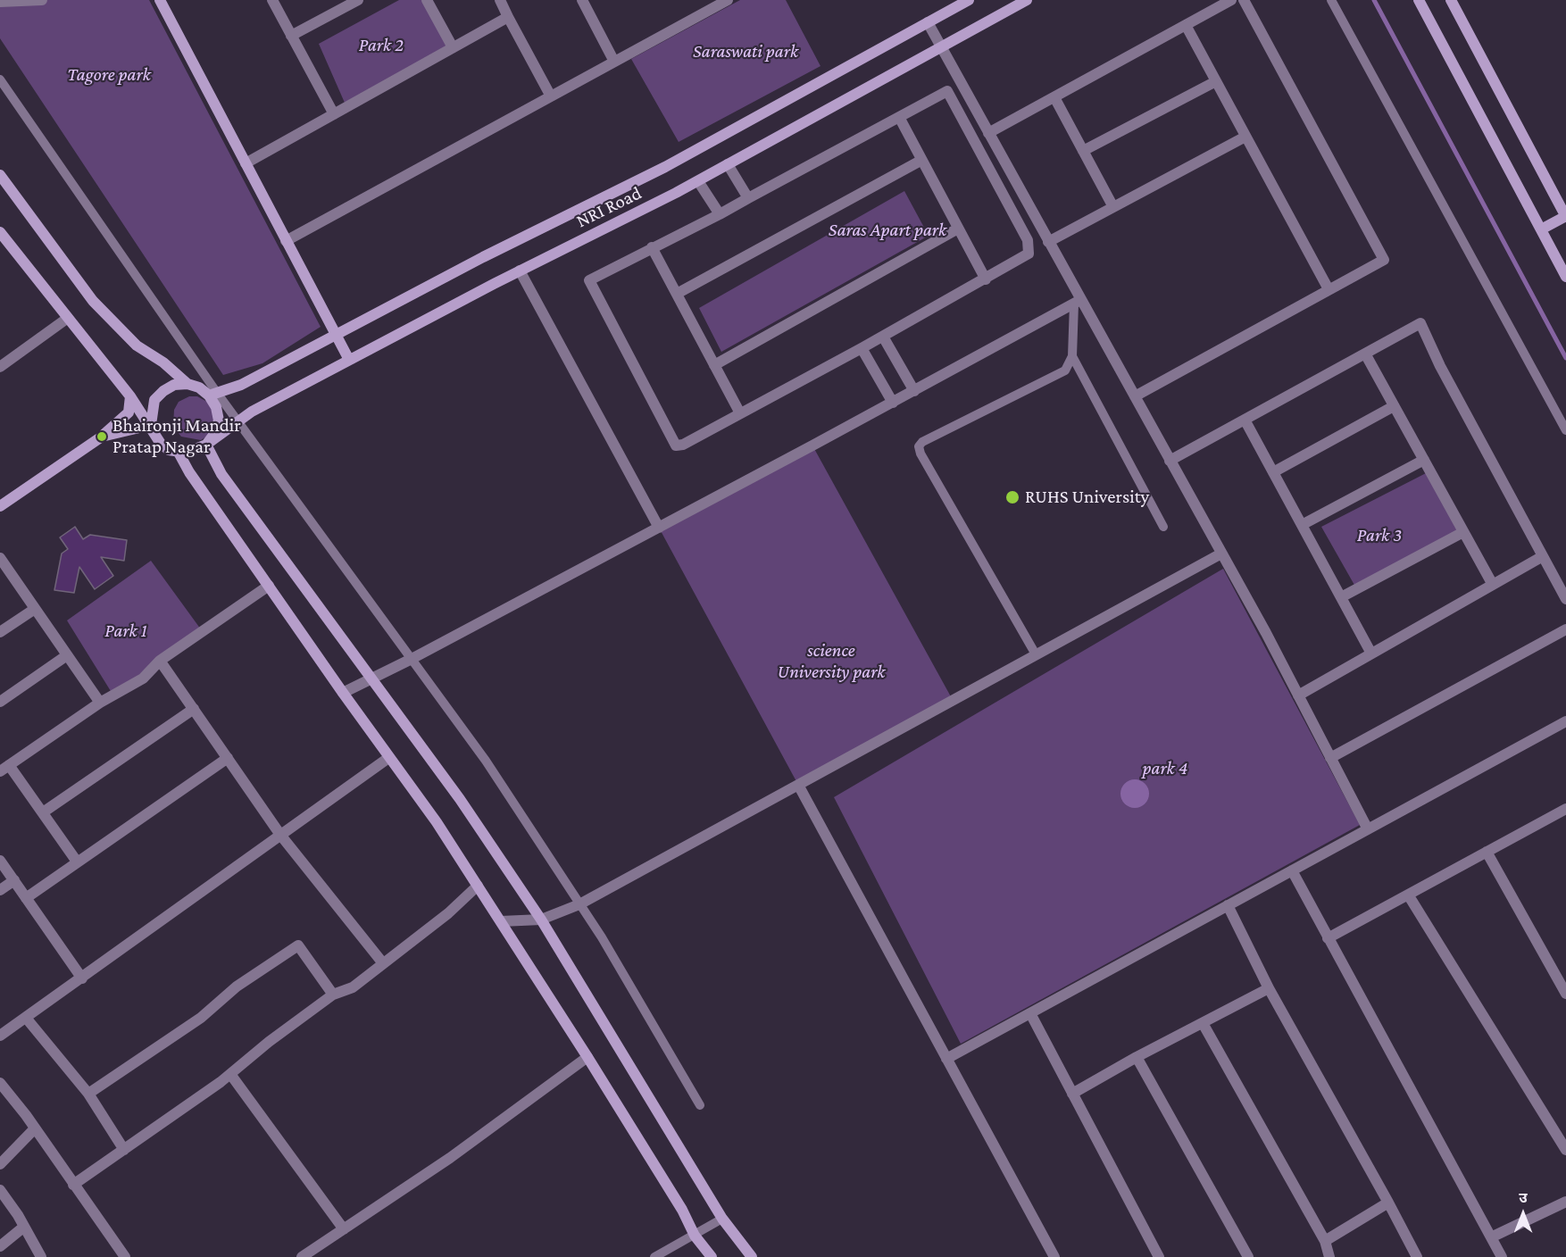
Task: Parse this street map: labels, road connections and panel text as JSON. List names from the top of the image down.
{
  "streets": {
    "street": ["NRI Road"]
  },
  "parks": [
    "Park 2",
    "Saraswati park",
    "Tagore park",
    "Saras Apart park",
    "Park 3",
    "Park 1",
    "science University park",
    "park 4"
  ],
  "places": ["Bhaironji Mandir Pratap Nagar", "RUHS University"],
  "north": "top"
}
